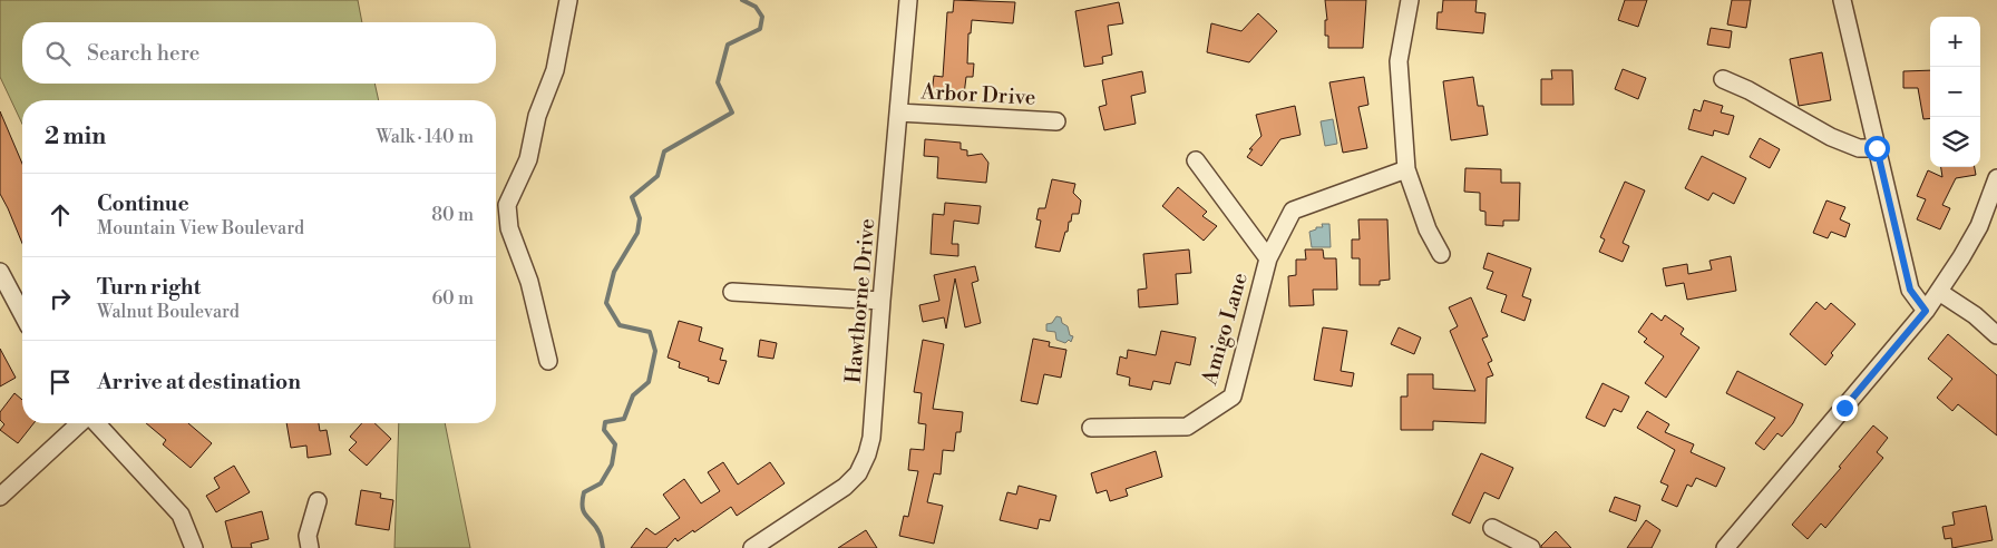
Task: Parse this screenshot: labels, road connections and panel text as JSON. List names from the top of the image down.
{
  "streets": {
    "street": ["Arbor Drive", "Hawthorne Drive", "Amigo Lane"]
  },
  "crossings": [
    ["Arbor Drive", "Hawthorne Drive"]
  ],
  "page": {
    "map_buttons": ["+", "−"],
    "search": "Search here",
    "heading": ["2 min", "Walk · 140 m"],
    "list": [
      ["Continue", "Mountain View Boulevard", "80 m"],
      ["Turn right", "Walnut Boulevard", "60 m"],
      "Arrive at destination"
    ]
  }
}
